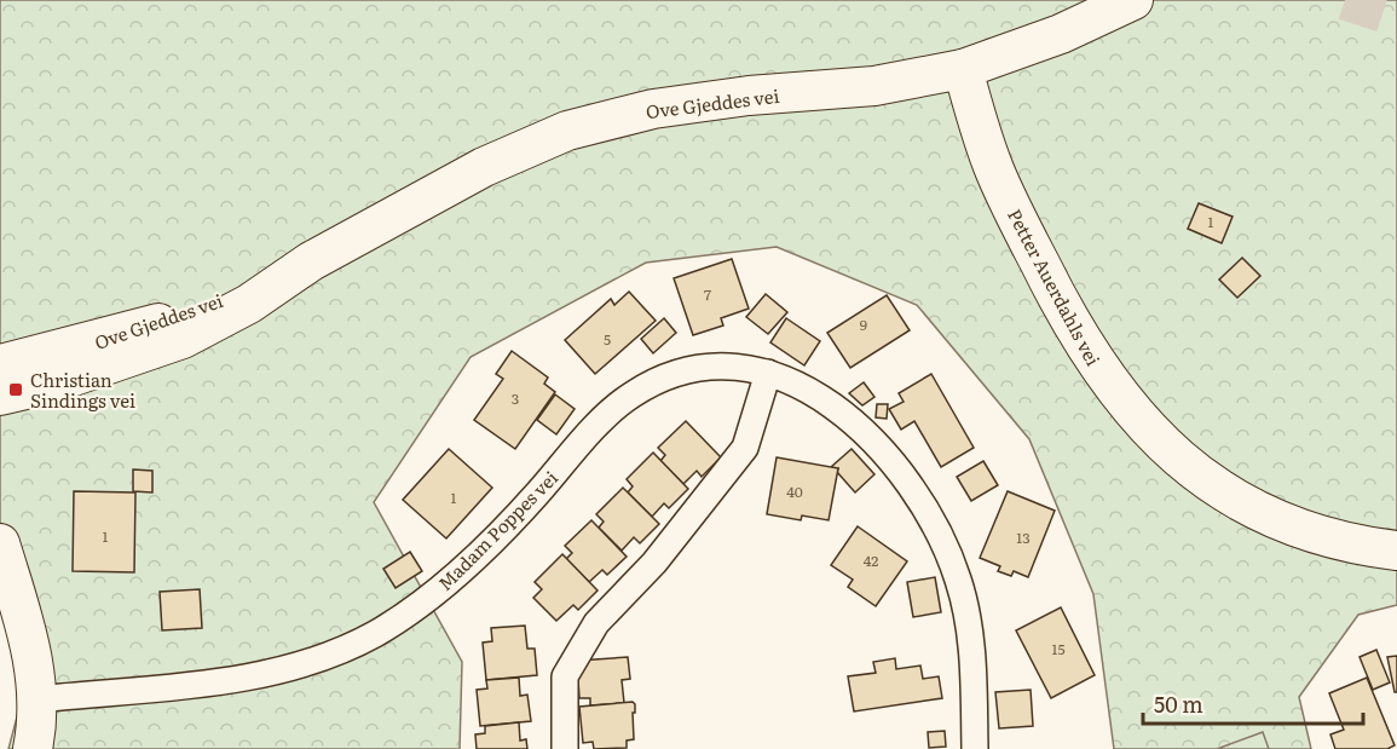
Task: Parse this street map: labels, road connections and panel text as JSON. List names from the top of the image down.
{
  "streets": {
    "street": ["Ove Gjeddes vei", "Petter Auerdahls vei", "Madam Poppes vei"]
  },
  "crossings": [
    ["Ove Gjeddes vei", "Petter Auerdahls vei"]
  ],
  "places": {
    "transit": ["Christian Sindings vei"]
  },
  "house_numbers": [
    "1",
    "7",
    "9",
    "5",
    "3",
    "40",
    "1",
    "1",
    "13",
    "42",
    "15"
  ],
  "scale_bar": "50 m"
}
